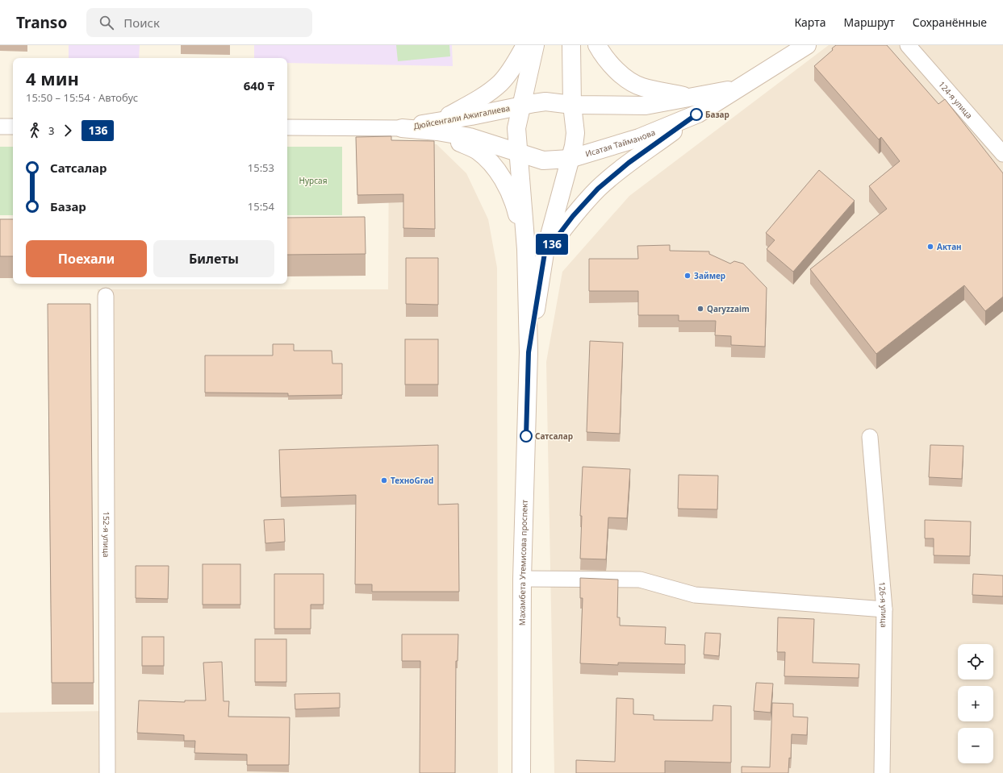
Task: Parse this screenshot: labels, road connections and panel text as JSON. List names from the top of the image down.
{
  "streets": {
    "street": [
      "124-я улица",
      "Дюйсенгали Ажигалиева",
      "Исатая Тайманова",
      "152-я улица",
      "Махамбета Утемисова проспект",
      "126-я улица"
    ]
  },
  "crossings": [
    ["Дюйсенгали Ажигалиева", "Исатая Тайманова"]
  ],
  "parks": ["Нурсая"],
  "places": [
    "Базар",
    "Актан",
    "Займер",
    "Qaryzzaim",
    "Сатсалар",
    "ТехноGrad"
  ],
  "lines": ["bus line 136"],
  "page": {
    "header": "Transo",
    "search": "Поиск",
    "nav": ["Карта", "Маршрут", "Сохранённые"],
    "on_map": "136",
    "heading": ["4 мин", "15:50 – 15:54 · Автобус", "640 ₸"],
    "legs": ["3", "136"],
    "list": [
      {
        "name": "Сатсалар",
        "value": "15:53"
      },
      {
        "name": "Базар",
        "value": "15:54"
      }
    ],
    "buttons": ["Поехали", "Билеты"],
    "map_buttons": ["+", "−"]
  }
}
